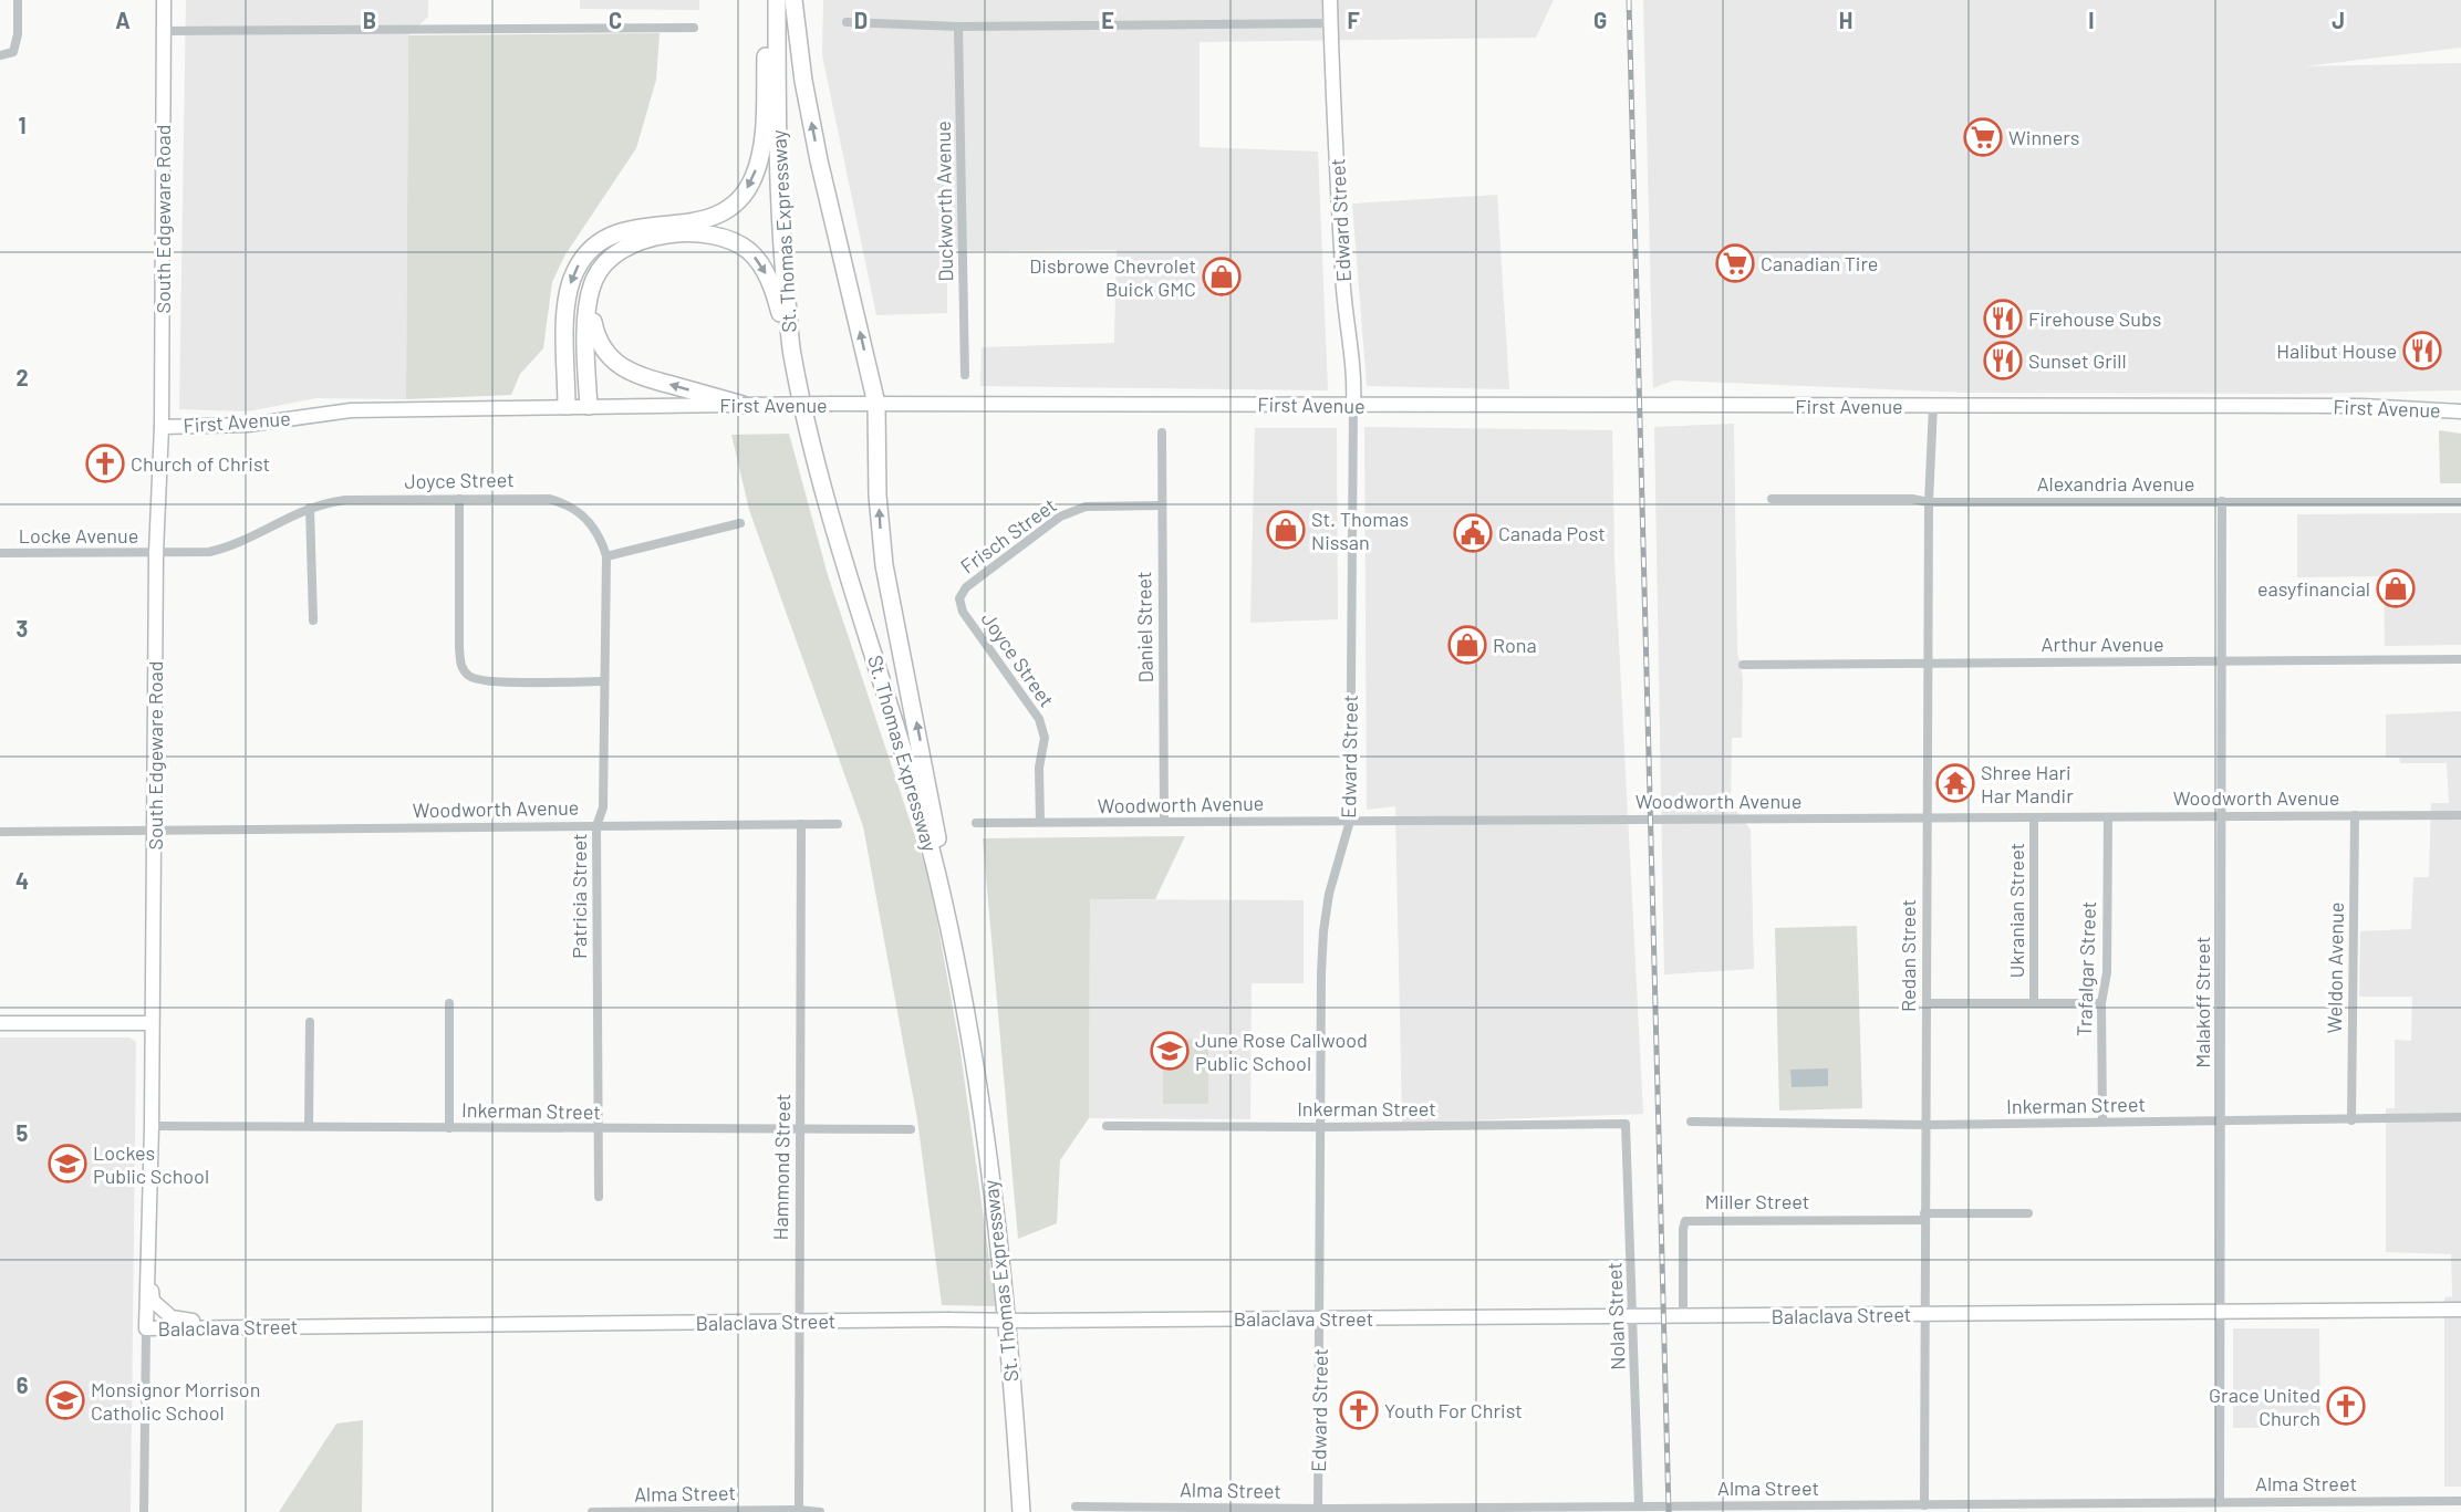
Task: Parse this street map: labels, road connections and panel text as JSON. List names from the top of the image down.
{
  "streets": {
    "highway": ["St. Thomas Expressway"],
    "main road": [
      "South Edgeware Road",
      "Edward Street",
      "First Avenue",
      "Balaclava Street"
    ],
    "street": [
      "Duckworth Avenue",
      "Joyce Street",
      "Alexandria Avenue",
      "Locke Avenue",
      "Frisch Street",
      "Daniel Street",
      "Arthur Avenue",
      "Woodworth Avenue",
      "Patricia Street",
      "Ukranian Street",
      "Redan Street",
      "Weldon Avenue",
      "Trafalgar Street",
      "Malakoff Street",
      "Inkerman Street",
      "Hammond Street",
      "Miller Street",
      "Nolan Street",
      "Alma Street"
    ]
  },
  "crossings": [
    ["South Edgeware Road", "First Avenue"],
    ["South Edgeware Road", "Joyce Street"],
    ["South Edgeware Road", "Locke Avenue"],
    ["South Edgeware Road", "Woodworth Avenue"],
    ["South Edgeware Road", "Inkerman Street"],
    ["South Edgeware Road", "Balaclava Street"],
    ["Edward Street", "First Avenue"],
    ["Edward Street", "Woodworth Avenue"],
    ["Edward Street", "Inkerman Street"],
    ["Edward Street", "Balaclava Street"],
    ["Edward Street", "Alma Street"],
    ["First Avenue", "Redan Street"],
    ["Joyce Street", "Locke Avenue"],
    ["Joyce Street", "Frisch Street"],
    ["Joyce Street", "Woodworth Avenue"],
    ["Joyce Street", "Patricia Street"],
    ["Alexandria Avenue", "Redan Street"],
    ["Alexandria Avenue", "Malakoff Street"],
    ["Frisch Street", "Daniel Street"],
    ["Daniel Street", "Woodworth Avenue"],
    ["Arthur Avenue", "Redan Street"],
    ["Arthur Avenue", "Malakoff Street"],
    ["Woodworth Avenue", "Patricia Street"],
    ["Woodworth Avenue", "Ukranian Street"],
    ["Woodworth Avenue", "Redan Street"],
    ["Woodworth Avenue", "Weldon Avenue"],
    ["Woodworth Avenue", "Trafalgar Street"],
    ["Woodworth Avenue", "Malakoff Street"],
    ["Woodworth Avenue", "Hammond Street"],
    ["Patricia Street", "Inkerman Street"],
    ["Redan Street", "Inkerman Street"],
    ["Redan Street", "Miller Street"],
    ["Redan Street", "Balaclava Street"],
    ["Redan Street", "Alma Street"],
    ["Weldon Avenue", "Inkerman Street"],
    ["Trafalgar Street", "Inkerman Street"],
    ["Malakoff Street", "Inkerman Street"],
    ["Malakoff Street", "Balaclava Street"],
    ["Malakoff Street", "Alma Street"],
    ["Inkerman Street", "Hammond Street"],
    ["Inkerman Street", "Nolan Street"],
    ["Hammond Street", "Balaclava Street"],
    ["Hammond Street", "Alma Street"],
    ["Miller Street", "Balaclava Street"],
    ["Balaclava Street", "Nolan Street"],
    ["Nolan Street", "Alma Street"]
  ],
  "places": {
    "supermarket": ["Winners", "Canadian Tire"],
    "shop": [
      "Disbrowe Chevrolet Buick GMC",
      "St. Thomas Nissan",
      "easyfinancial",
      "Rona"
    ],
    "restaurant": ["Firehouse Subs", "Halibut House", "Sunset Grill"],
    "church": ["Church of Christ", "Grace United Church", "Youth For Christ"],
    "public building": ["Canada Post"],
    "temple": ["Shree Hari Har Mandir"],
    "school or university": ["June Rose Callwood Public School", "Lockes Public School", "Monsignor Morrison Catholic School"]
  },
  "grid": {
    "columns": [
      "A",
      "B",
      "C",
      "D",
      "E",
      "F",
      "G",
      "H",
      "I",
      "J"
    ],
    "rows": [
      "1",
      "2",
      "3",
      "4",
      "5",
      "6"
    ]
  }
}
